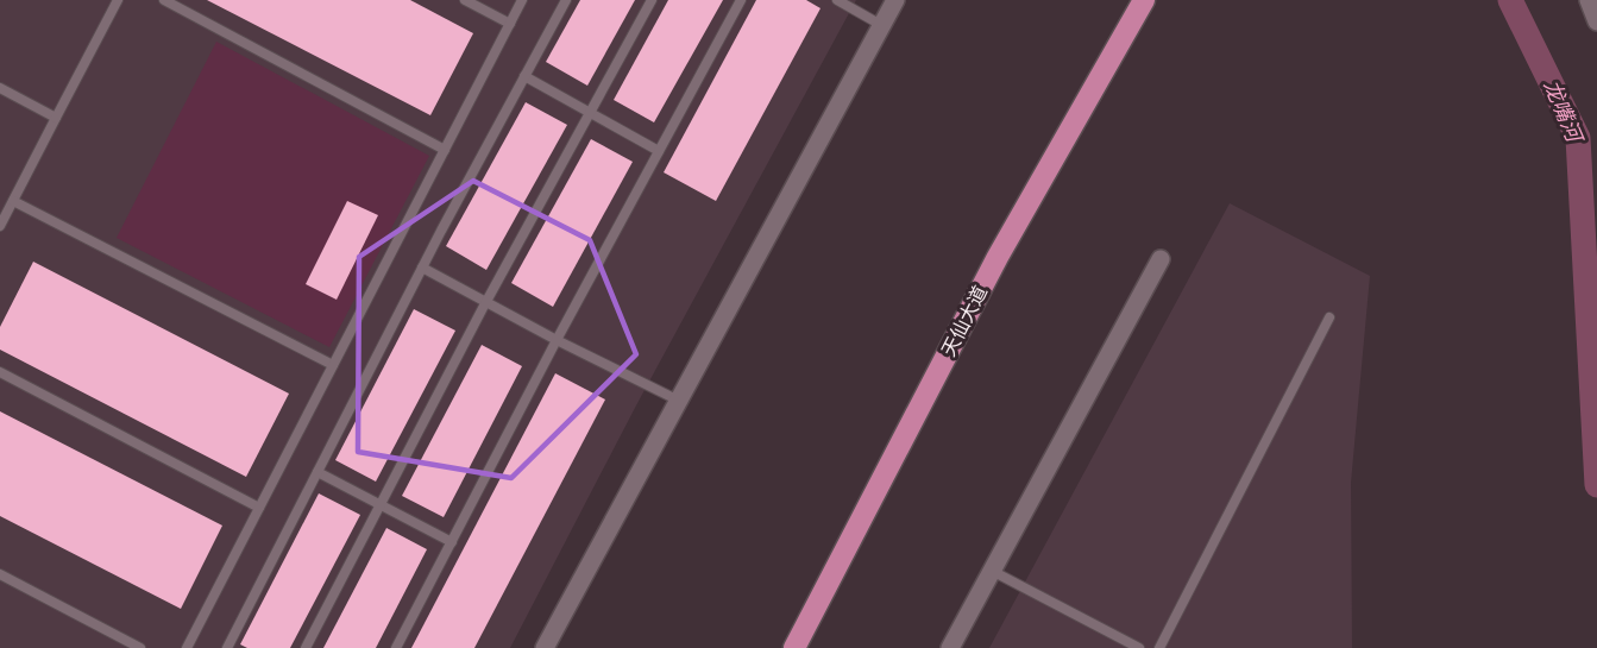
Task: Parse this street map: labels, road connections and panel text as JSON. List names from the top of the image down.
{
  "streets": {
    "main road": ["天仙大道"]
  },
  "water": ["龙嘴河"]
}
